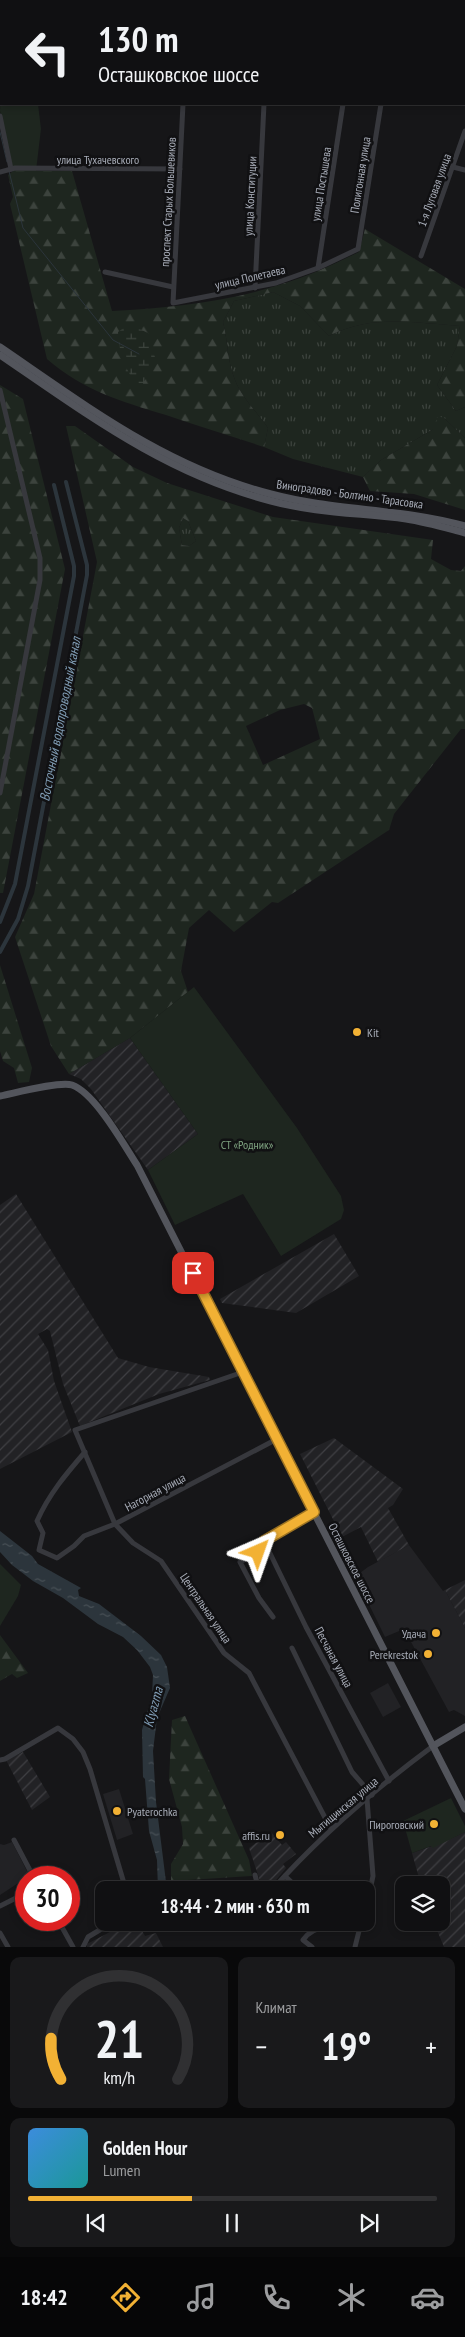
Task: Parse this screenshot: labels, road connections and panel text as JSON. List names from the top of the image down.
{
  "streets": {
    "main road": ["Виноградово - Болтино - Тарасовка", "Осташковское шоссе"],
    "street": [
      "улица Тухачевского",
      "Полигонная улица",
      "улица Постышева",
      "1-я Луговая улица",
      "улица Конституции",
      "проспект Старых Большевиков",
      "улица Полетаева",
      "Нагорная улица",
      "Центральная улица",
      "Песчаная улица",
      "Мытищинская улица"
    ]
  },
  "crossings": [
    ["улица Тухачевского", "проспект Старых Большевиков"],
    ["Полигонная улица", "улица Полетаева"],
    ["улица Постышева", "улица Полетаева"],
    ["улица Конституции", "улица Полетаева"],
    ["проспект Старых Большевиков", "улица Полетаева"],
    ["Нагорная улица", "Осташковское шоссе"],
    ["Нагорная улица", "Центральная улица"],
    ["Осташковское шоссе", "Центральная улица"],
    ["Осташковское шоссе", "Мытищинская улица"],
    ["Центральная улица", "Мытищинская улица"],
    ["Песчаная улица", "Мытищинская улица"]
  ],
  "water": ["Восточный водопроводный канал", "Klyazma"],
  "parks": ["СТ «Родник»"],
  "places": [
    "Kit",
    "Удача",
    "Perekrestok",
    "Pyaterochka",
    "Пироговский",
    "affis.ru"
  ],
  "page": {
    "turn": ["130 m", "Осташковское шоссе"],
    "limit": "30",
    "trip": "18:44 · 2 мин · 630 m",
    "tile": "Климат",
    "heat": ["−", "19°", "+"],
    "song": ["Golden Hour", "Lumen"],
    "tabs": "18:42",
    "gauge": ["21", "km/h"]
  }
}
